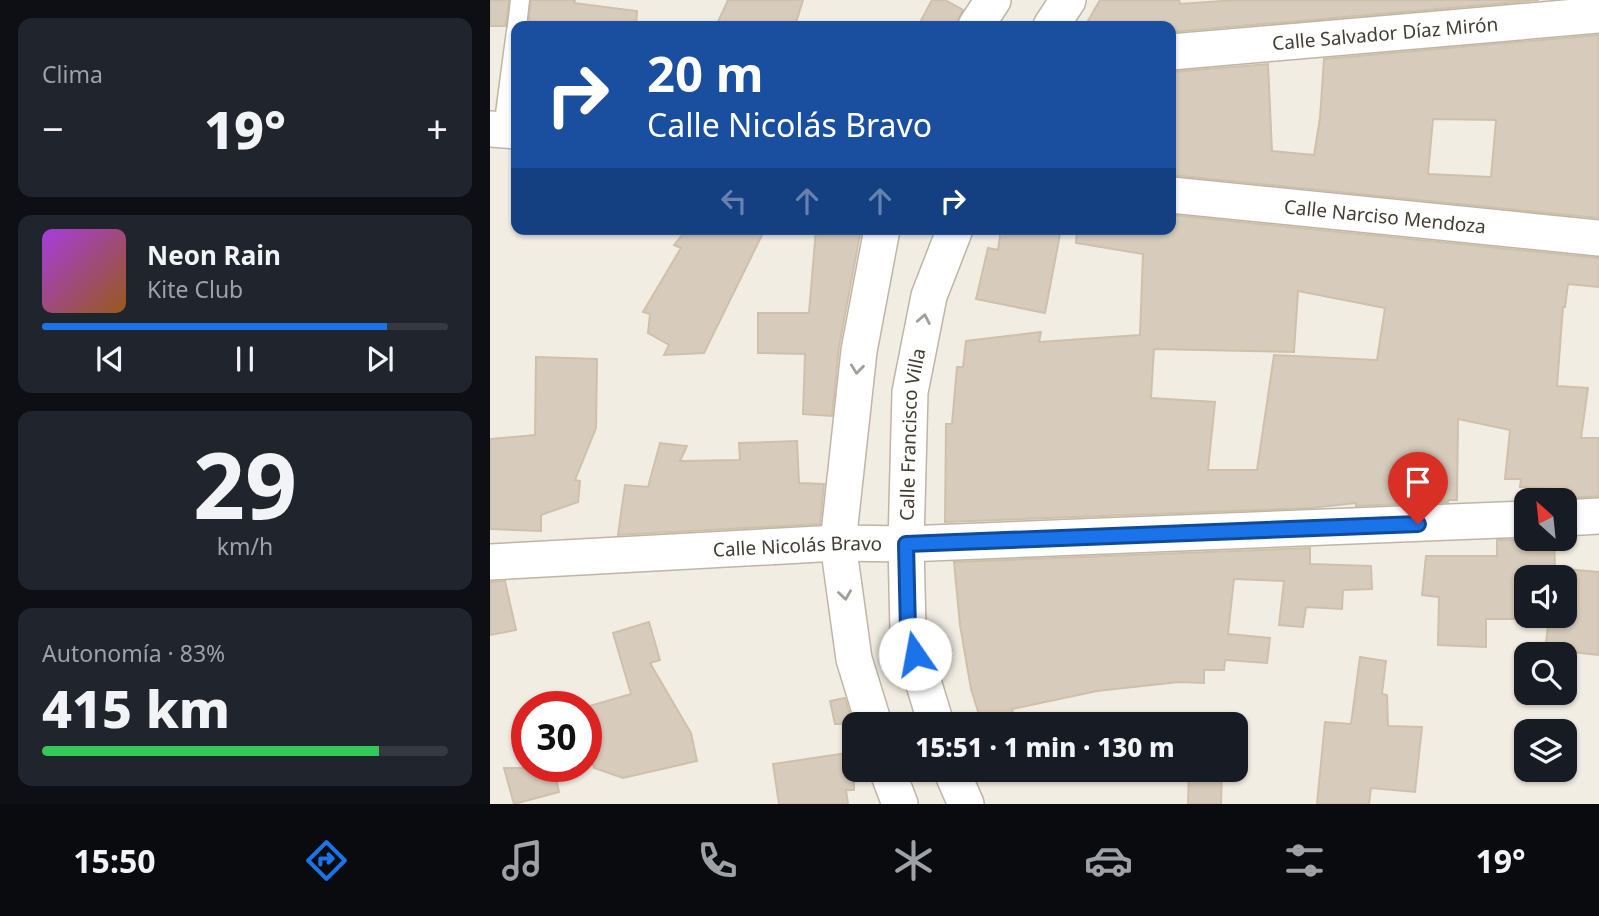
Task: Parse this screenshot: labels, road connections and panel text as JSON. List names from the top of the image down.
{
  "streets": {
    "street": [
      "Calle Salvador Díaz Mirón",
      "Calle Narciso Mendoza",
      "Calle Francisco Villa",
      "Calle Nicolás Bravo"
    ]
  },
  "crossings": [
    ["Calle Francisco Villa", "Calle Nicolás Bravo"]
  ],
  "north": "top left",
  "page": {
    "tile": [
      "Clima",
      ["29", "km/h"],
      ["Autonomía · 83%", "415 km"]
    ],
    "turn": ["20 m", "Calle Nicolás Bravo"],
    "heat": ["−", "19°", "+"],
    "song": ["Neon Rain", "Kite Club"],
    "limit": "30",
    "trip": "15:51 · 1 min · 130 m",
    "tabs": ["15:50", "19°"]
  }
}
